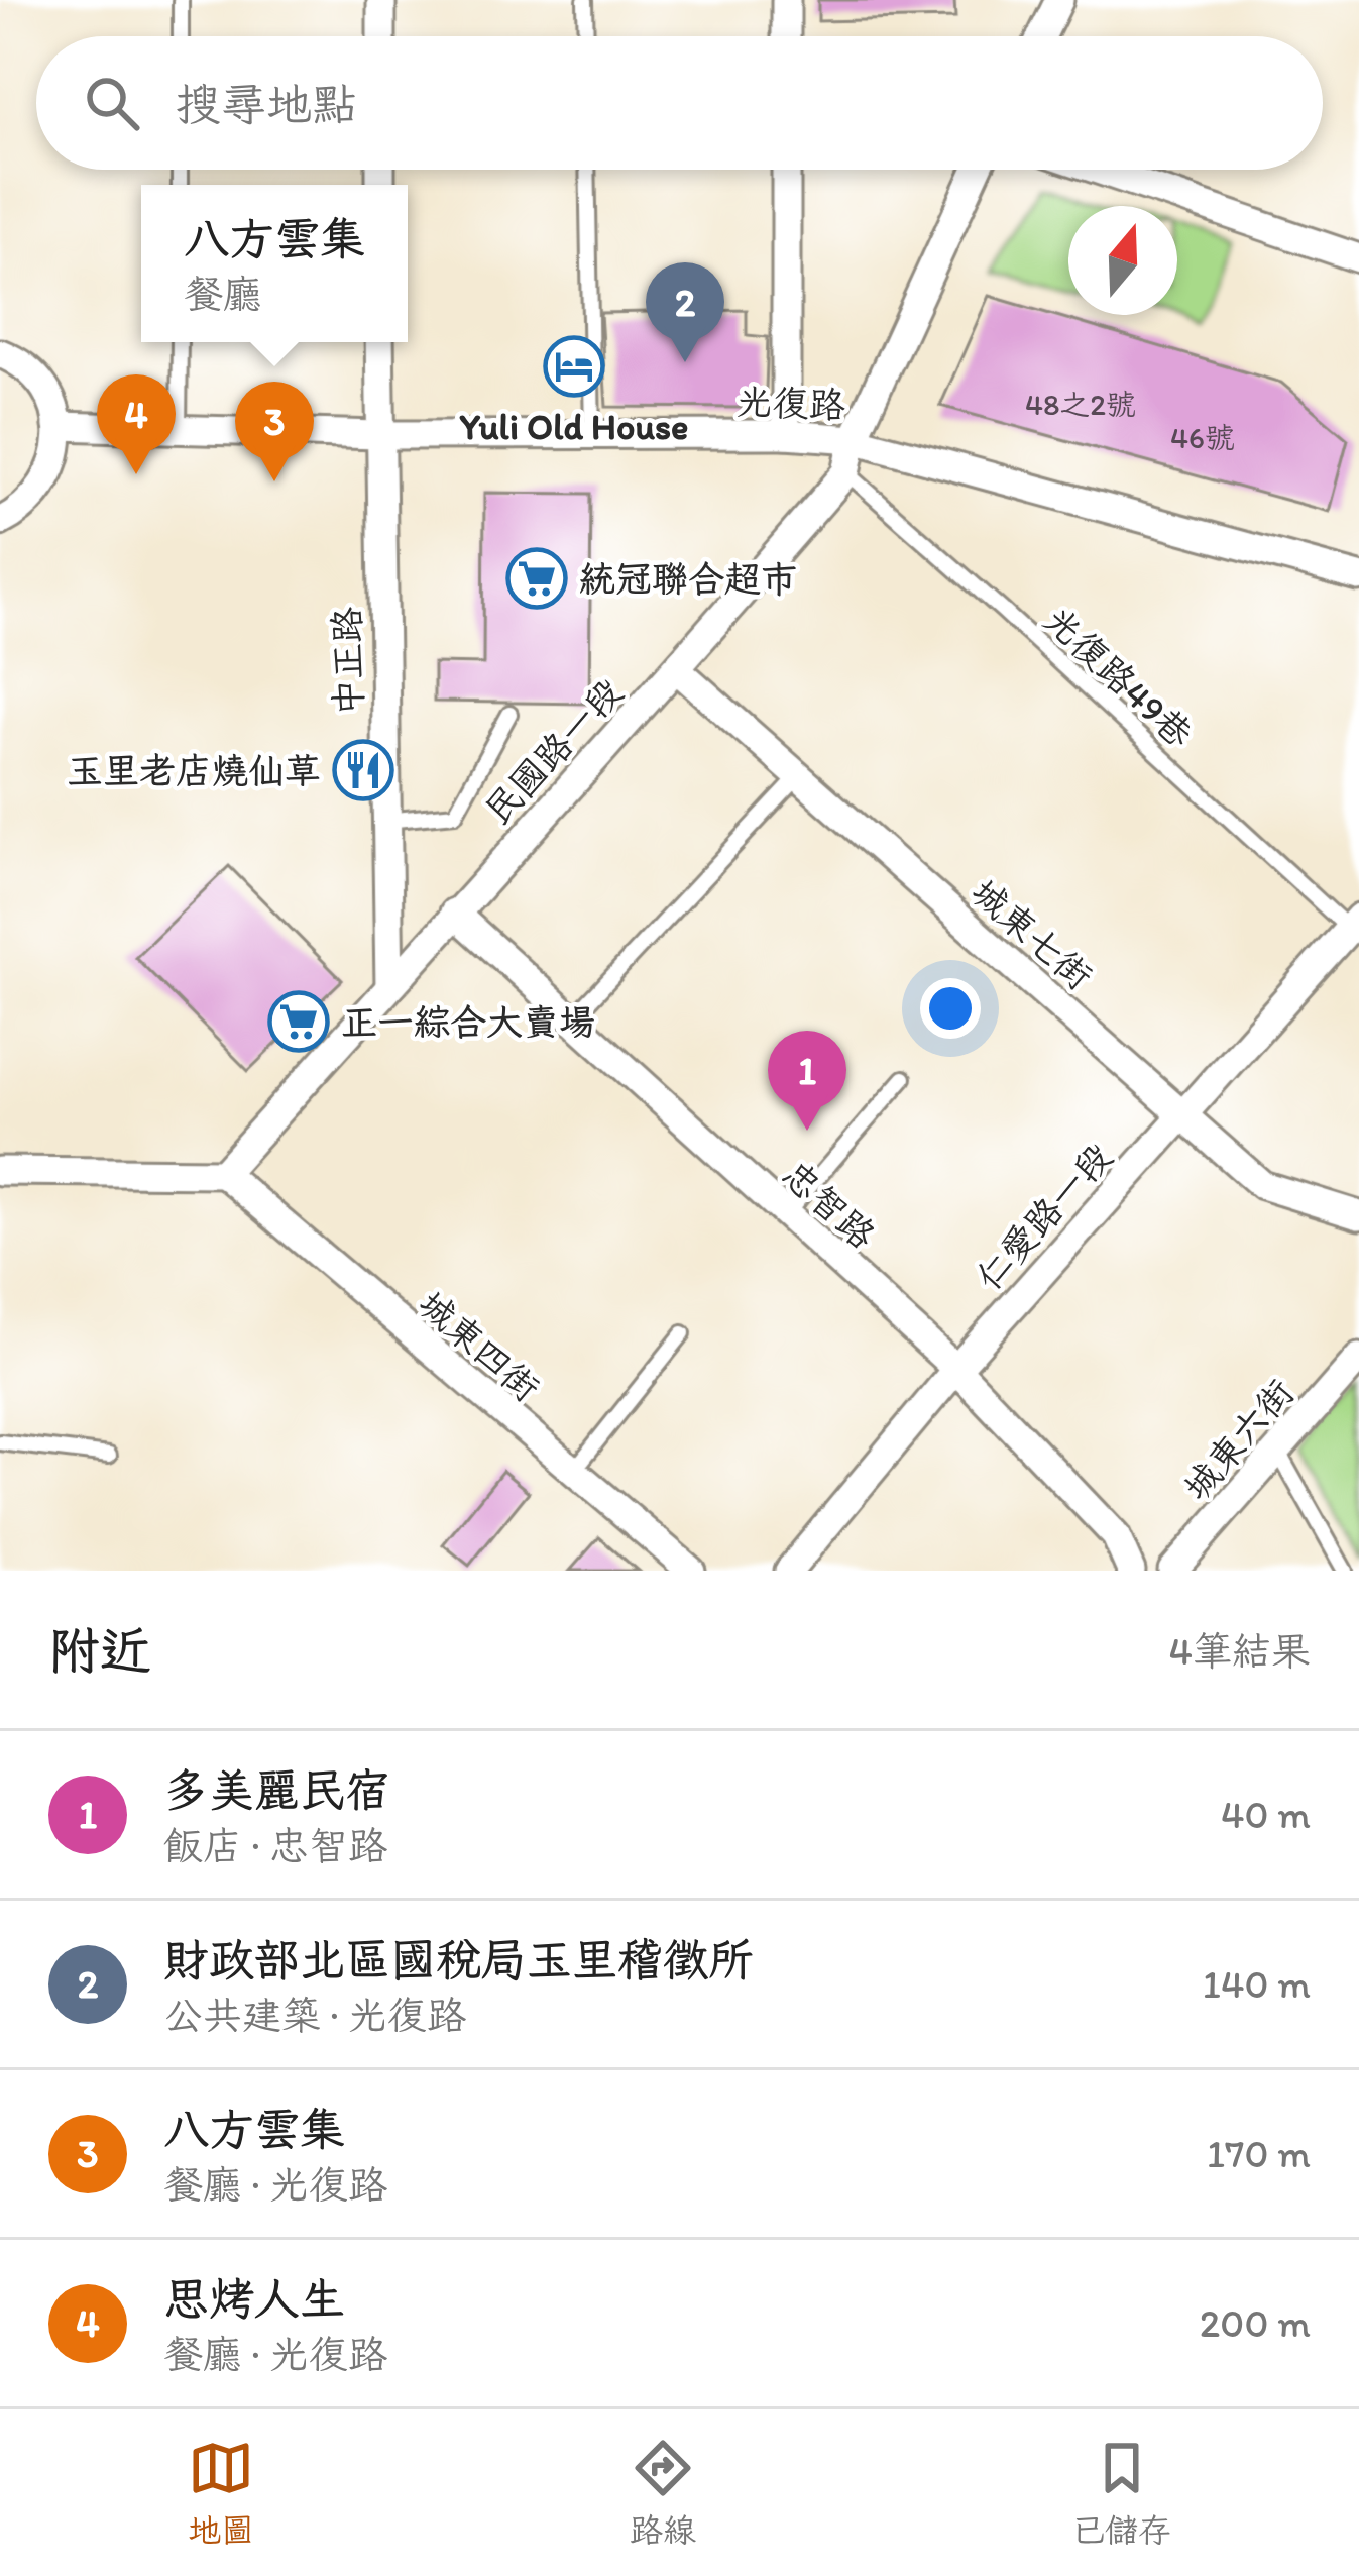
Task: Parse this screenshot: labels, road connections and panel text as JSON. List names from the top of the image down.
{
  "streets": {
    "street": [
      "光復路",
      "中正路",
      "民國路一段",
      "城東七街",
      "忠智路",
      "仁愛路一段",
      "城東四街",
      "城東六街"
    ],
    "lane": ["光復路49巷"]
  },
  "crossings": [
    ["光復路", "中正路"],
    ["光復路", "民國路一段"],
    ["中正路", "民國路一段"],
    ["光復路49巷", "民國路一段"],
    ["光復路49巷", "仁愛路一段"],
    ["民國路一段", "城東七街"],
    ["民國路一段", "忠智路"],
    ["民國路一段", "城東四街"],
    ["城東七街", "仁愛路一段"],
    ["忠智路", "仁愛路一段"]
  ],
  "places": {
    "hotel": ["Yuli Old House"],
    "supermarket": ["統冠聯合超市", "正一綜合大賣場"],
    "restaurant": ["玉里老店燒仙草"]
  },
  "house_numbers": ["48之2號", "46號"],
  "north": "top",
  "page": {
    "search": "搜尋地點",
    "popup": ["八方雲集", "餐廳"],
    "pins": [
      "2",
      "4",
      "3",
      "1"
    ],
    "heading": ["附近", "4筆結果"],
    "list": [
      {
        "mark": "1",
        "name": "多美麗民宿",
        "note": "飯店 · 忠智路",
        "value": "40 m"
      },
      {
        "mark": "2",
        "name": "財政部北區國稅局玉里稽徵所",
        "note": "公共建築 · 光復路",
        "value": "140 m"
      },
      {
        "mark": "3",
        "name": "八方雲集",
        "note": "餐廳 · 光復路",
        "value": "170 m"
      },
      {
        "mark": "4",
        "name": "思烤人生",
        "note": "餐廳 · 光復路",
        "value": "200 m"
      }
    ],
    "nav": ["地圖", "路線", "已儲存"]
  }
}
